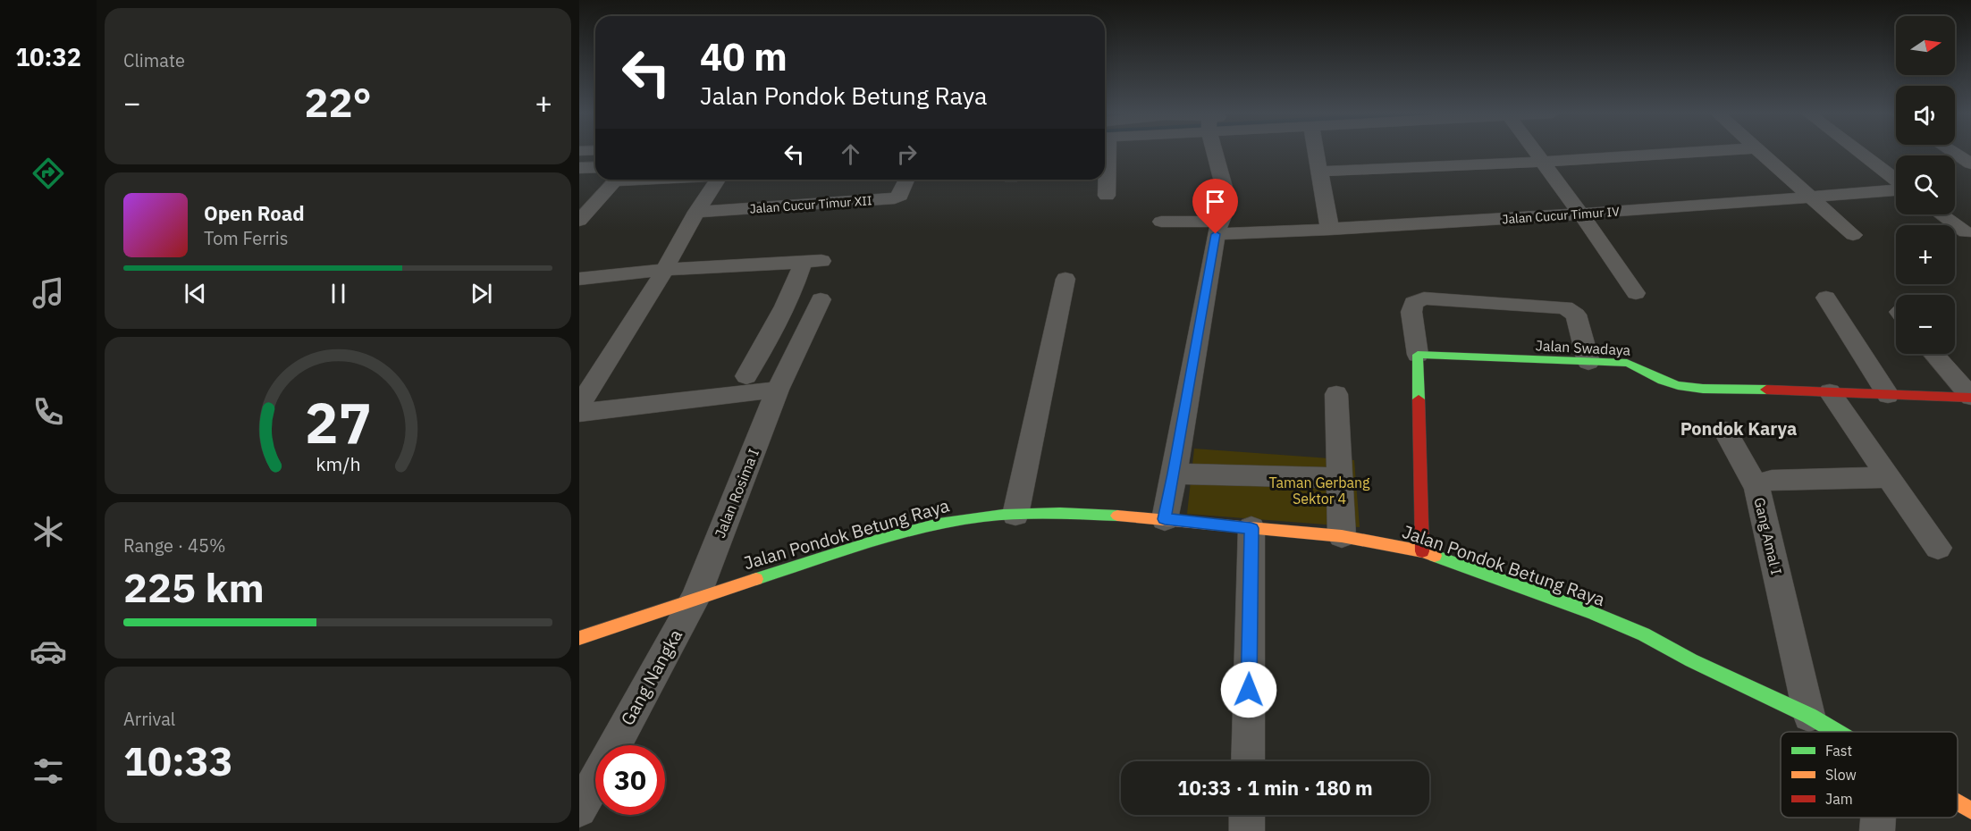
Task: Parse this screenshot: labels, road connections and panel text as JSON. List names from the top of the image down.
{
  "streets": {
    "main road": ["Jalan Swadaya", "Jalan Pondok Betung Raya"],
    "street": [
      "Jalan Cucur Timur XII",
      "Jalan Cucur Timur IV",
      "Jalan Rosima I",
      "Gang Amal I",
      "Gang Nangka"
    ]
  },
  "crossings": [
    ["Jalan Rosima I", "Jalan Pondok Betung Raya"],
    ["Jalan Rosima I", "Gang Nangka"],
    ["Jalan Pondok Betung Raya", "Gang Amal I"],
    ["Jalan Pondok Betung Raya", "Gang Nangka"]
  ],
  "districts": ["Pondok Karya"],
  "parks": ["Taman Gerbang Sektor 4"],
  "legend": ["Fast", "Slow", "Jam"],
  "north": "right",
  "page": {
    "tabs": "10:32",
    "tile": [
      "Climate",
      ["Range · 45%", "225 km"],
      ["Arrival", "10:33"]
    ],
    "map_buttons": ["+", "−"],
    "turn": ["40 m", "Jalan Pondok Betung Raya"],
    "heat": ["−", "22°", "+"],
    "song": ["Open Road", "Tom Ferris"],
    "limit": "30",
    "trip": "10:33 · 1 min · 180 m",
    "gauge": ["27", "km/h"]
  }
}
